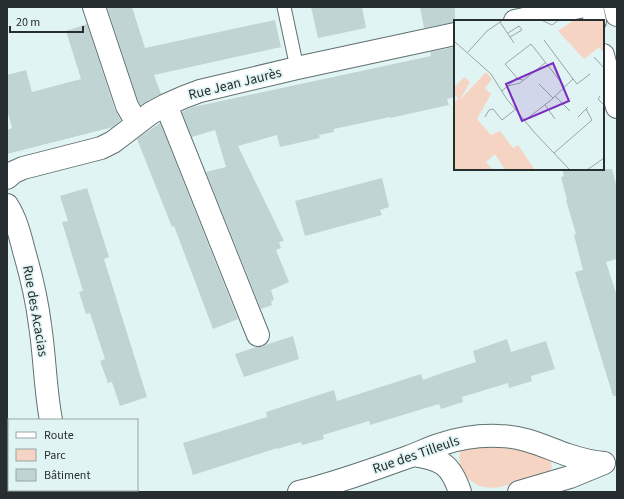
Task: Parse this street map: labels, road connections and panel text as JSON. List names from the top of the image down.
{
  "streets": {
    "street": ["Rue Jean Jaurès", "Rue des Acacias", "Rue des Tilleuls"]
  },
  "legend": ["Route", "Parc", "Bâtiment"],
  "scale_bar": "20 m"
}
